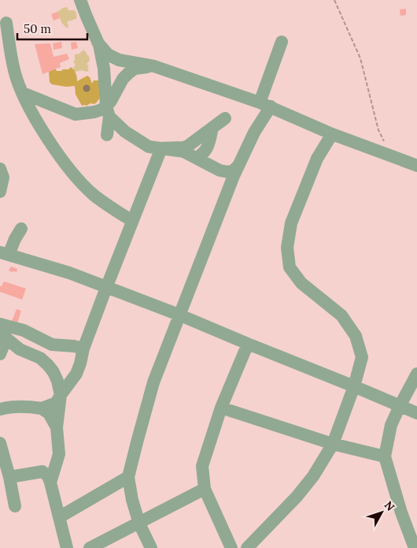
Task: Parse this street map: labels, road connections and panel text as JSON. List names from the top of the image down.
{
  "scale_bar": "50 m",
  "north": "top right"
}
